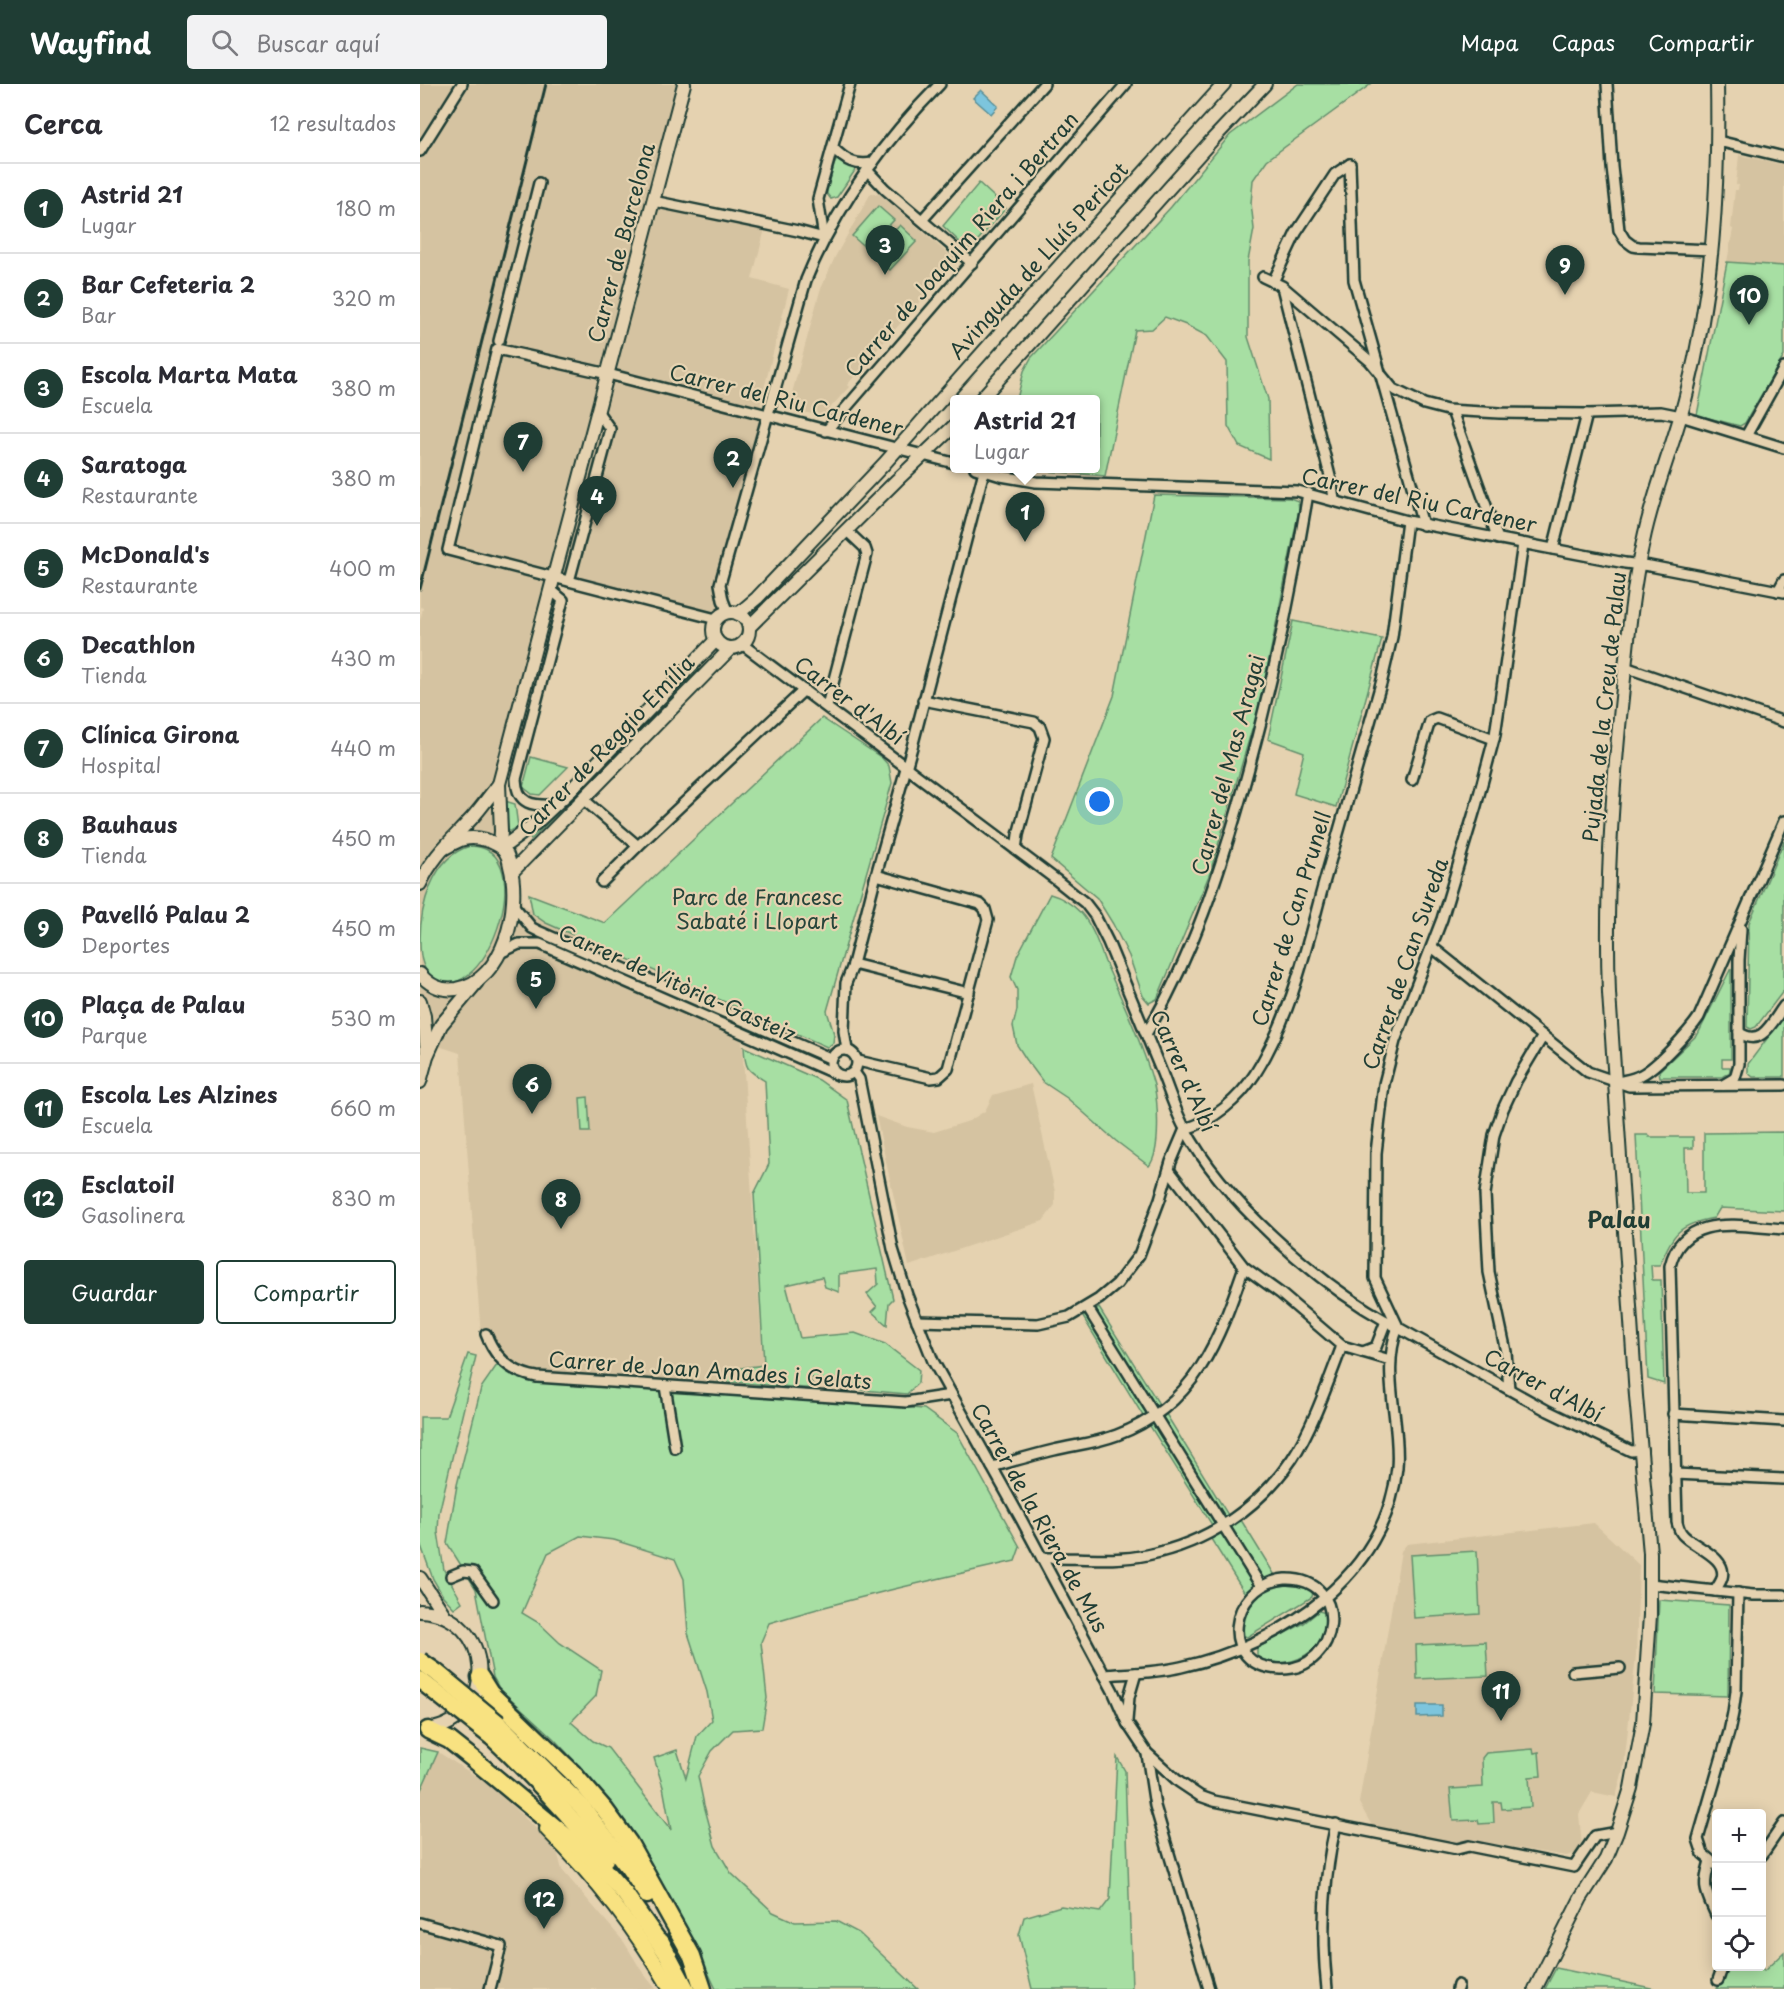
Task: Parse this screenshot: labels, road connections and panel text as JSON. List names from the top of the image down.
{
  "streets": {
    "street": [
      "Carrer de Barcelona",
      "Carrer de Joaquim Riera i Bertran",
      "Avinguda de Lluís Pericot",
      "Carrer del Riu Cardener",
      "Carrer d'Albí",
      "Pujada de la Creu de Palau",
      "Carrer de Reggio Emília",
      "Carrer del Mas Aragai",
      "Carrer de Can Prunell",
      "Carrer de Can Sureda",
      "Carrer de Vitòria-Gasteiz",
      "Carrer de Joan Amades i Gelats",
      "Carrer de la Riera de Mus"
    ]
  },
  "crossings": [
    ["Carrer de Barcelona", "Carrer del Riu Cardener"],
    ["Carrer de Barcelona", "Carrer de Reggio Emília"],
    ["Carrer de Joaquim Riera i Bertran", "Carrer del Riu Cardener"],
    ["Avinguda de Lluís Pericot", "Carrer del Riu Cardener"],
    ["Avinguda de Lluís Pericot", "Carrer d'Albí"],
    ["Avinguda de Lluís Pericot", "Carrer de Reggio Emília"],
    ["Carrer del Riu Cardener", "Pujada de la Creu de Palau"],
    ["Carrer del Riu Cardener", "Carrer del Mas Aragai"],
    ["Carrer del Riu Cardener", "Carrer de Can Prunell"],
    ["Carrer del Riu Cardener", "Carrer de Can Sureda"],
    ["Carrer d'Albí", "Pujada de la Creu de Palau"],
    ["Carrer d'Albí", "Carrer de Reggio Emília"],
    ["Carrer d'Albí", "Carrer del Mas Aragai"],
    ["Carrer d'Albí", "Carrer de Can Prunell"],
    ["Carrer d'Albí", "Carrer de Can Sureda"],
    ["Pujada de la Creu de Palau", "Carrer de la Riera de Mus"],
    ["Carrer de Vitòria-Gasteiz", "Carrer de la Riera de Mus"],
    ["Carrer de Joan Amades i Gelats", "Carrer de la Riera de Mus"]
  ],
  "districts": ["Palau"],
  "parks": ["Parc de Francesc Sabaté i Llopart"],
  "page": {
    "header": "Wayfind",
    "search": "Buscar aquí",
    "nav": ["Mapa", "Capas", "Compartir"],
    "heading": ["Cerca", "12 resultados"],
    "list": [
      {
        "mark": "1",
        "name": "Astrid 21",
        "note": "Lugar",
        "value": "180 m"
      },
      {
        "mark": "2",
        "name": "Bar Cefeteria 2",
        "note": "Bar",
        "value": "320 m"
      },
      {
        "mark": "3",
        "name": "Escola Marta Mata",
        "note": "Escuela",
        "value": "380 m"
      },
      {
        "mark": "4",
        "name": "Saratoga",
        "note": "Restaurante",
        "value": "380 m"
      },
      {
        "mark": "5",
        "name": "McDonald's",
        "note": "Restaurante",
        "value": "400 m"
      },
      {
        "mark": "6",
        "name": "Decathlon",
        "note": "Tienda",
        "value": "430 m"
      },
      {
        "mark": "7",
        "name": "Clínica Girona",
        "note": "Hospital",
        "value": "440 m"
      },
      {
        "mark": "8",
        "name": "Bauhaus",
        "note": "Tienda",
        "value": "450 m"
      },
      {
        "mark": "9",
        "name": "Pavelló Palau 2",
        "note": "Deportes",
        "value": "450 m"
      },
      {
        "mark": "10",
        "name": "Plaça de Palau",
        "note": "Parque",
        "value": "530 m"
      },
      {
        "mark": "11",
        "name": "Escola Les Alzines",
        "note": "Escuela",
        "value": "660 m"
      },
      {
        "mark": "12",
        "name": "Esclatoil",
        "note": "Gasolinera",
        "value": "830 m"
      }
    ],
    "pins": [
      "3",
      "9",
      "10",
      "7",
      "2",
      "4",
      "1",
      "5",
      "6",
      "8",
      "11",
      "12"
    ],
    "popup": ["Astrid 21", "Lugar"],
    "buttons": ["Guardar", "Compartir"],
    "map_buttons": ["+", "−"]
  }
}
